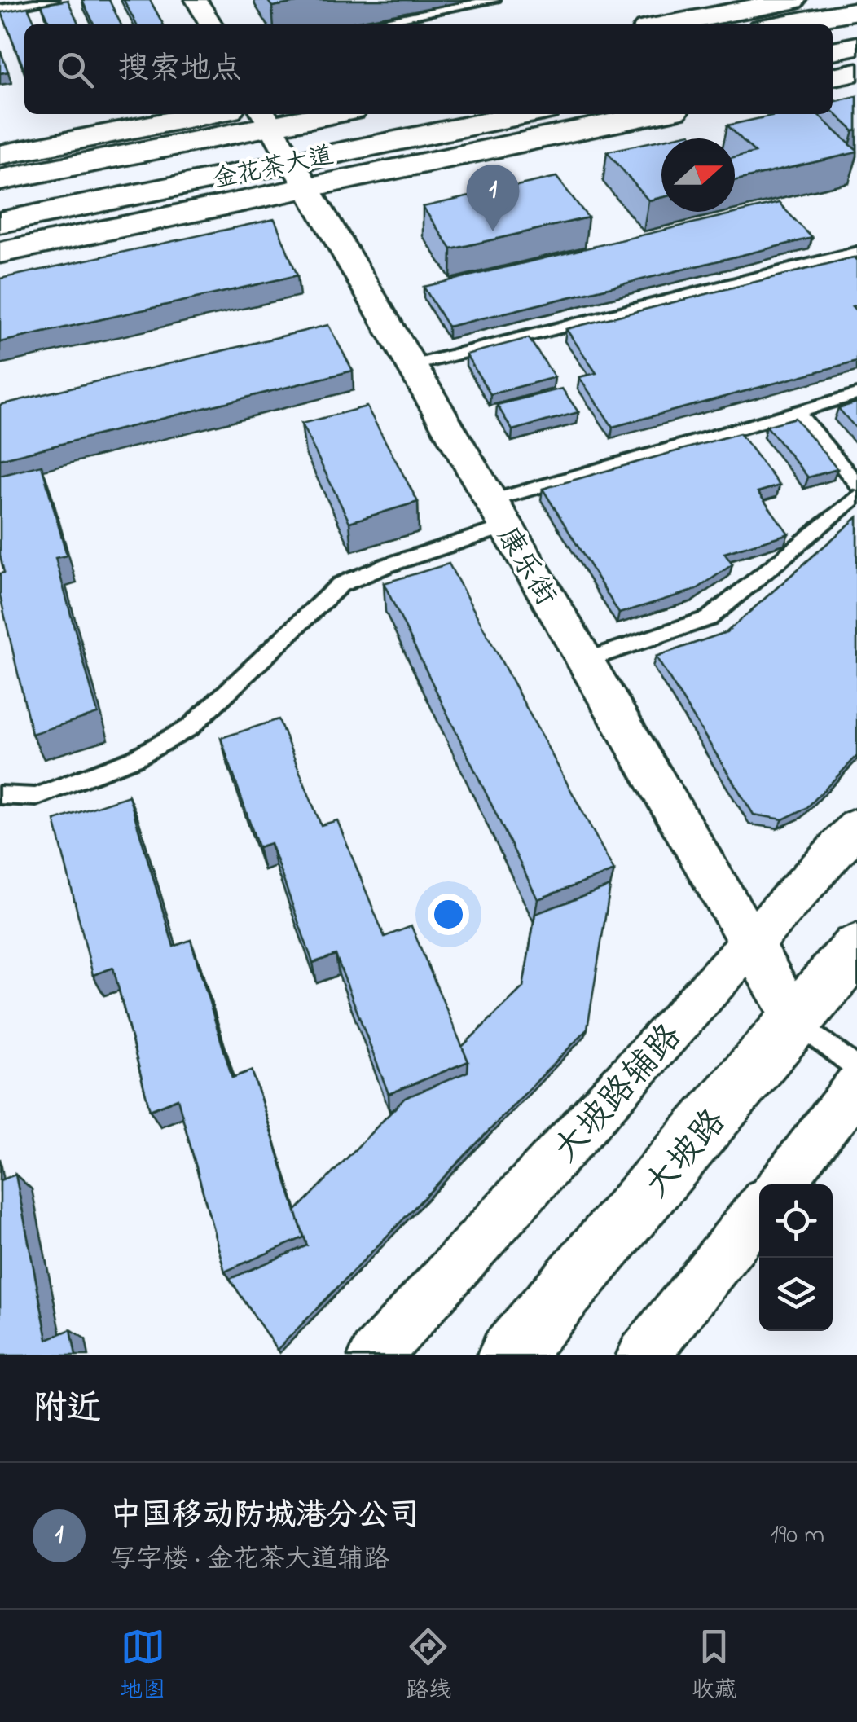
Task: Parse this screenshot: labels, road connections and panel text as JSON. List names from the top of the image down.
{
  "streets": {
    "main road": ["金花茶大道", "大坡路"],
    "street": ["康乐街", "大坡路辅路"]
  },
  "crossings": [
    ["金花茶大道", "康乐街"],
    ["康乐街", "大坡路辅路"],
    ["康乐街", "大坡路"]
  ],
  "north": "right",
  "page": {
    "search": "搜索地点",
    "pins": "1",
    "heading": "附近",
    "list": [
      {
        "mark": "1",
        "name": "中国移动防城港分公司",
        "note": "写字楼 · 金花茶大道辅路",
        "value": "190 m"
      }
    ],
    "nav": ["地图", "路线", "收藏"]
  }
}
